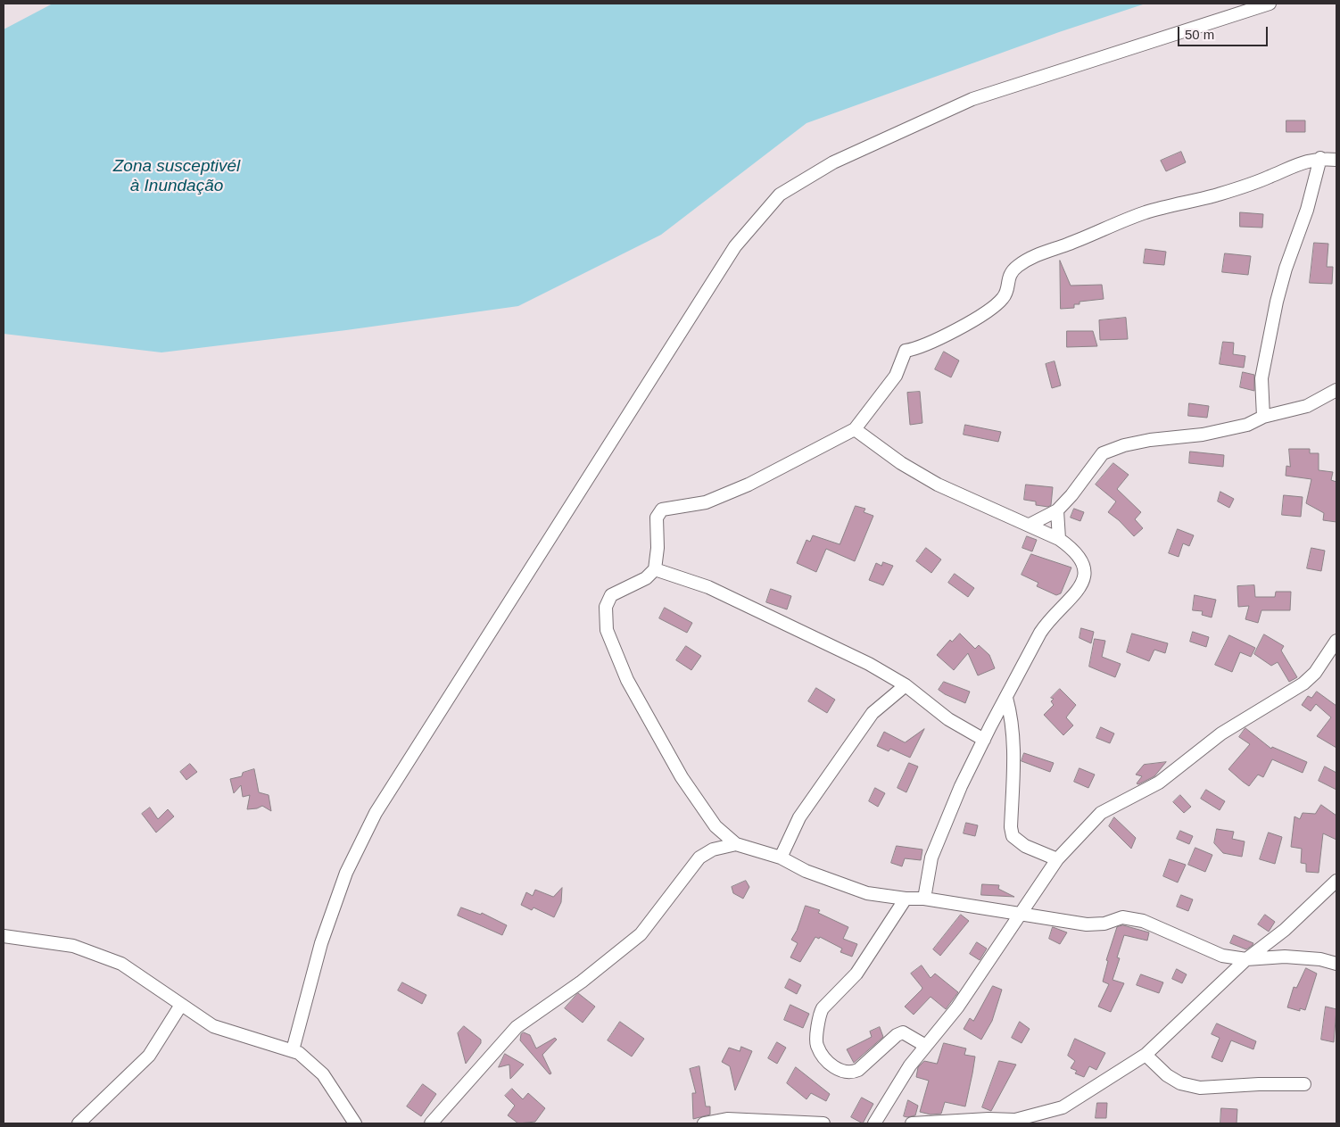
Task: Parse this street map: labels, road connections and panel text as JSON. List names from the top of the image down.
{
  "water": ["Zona susceptivél à Inundação"],
  "scale_bar": "50 m"
}
